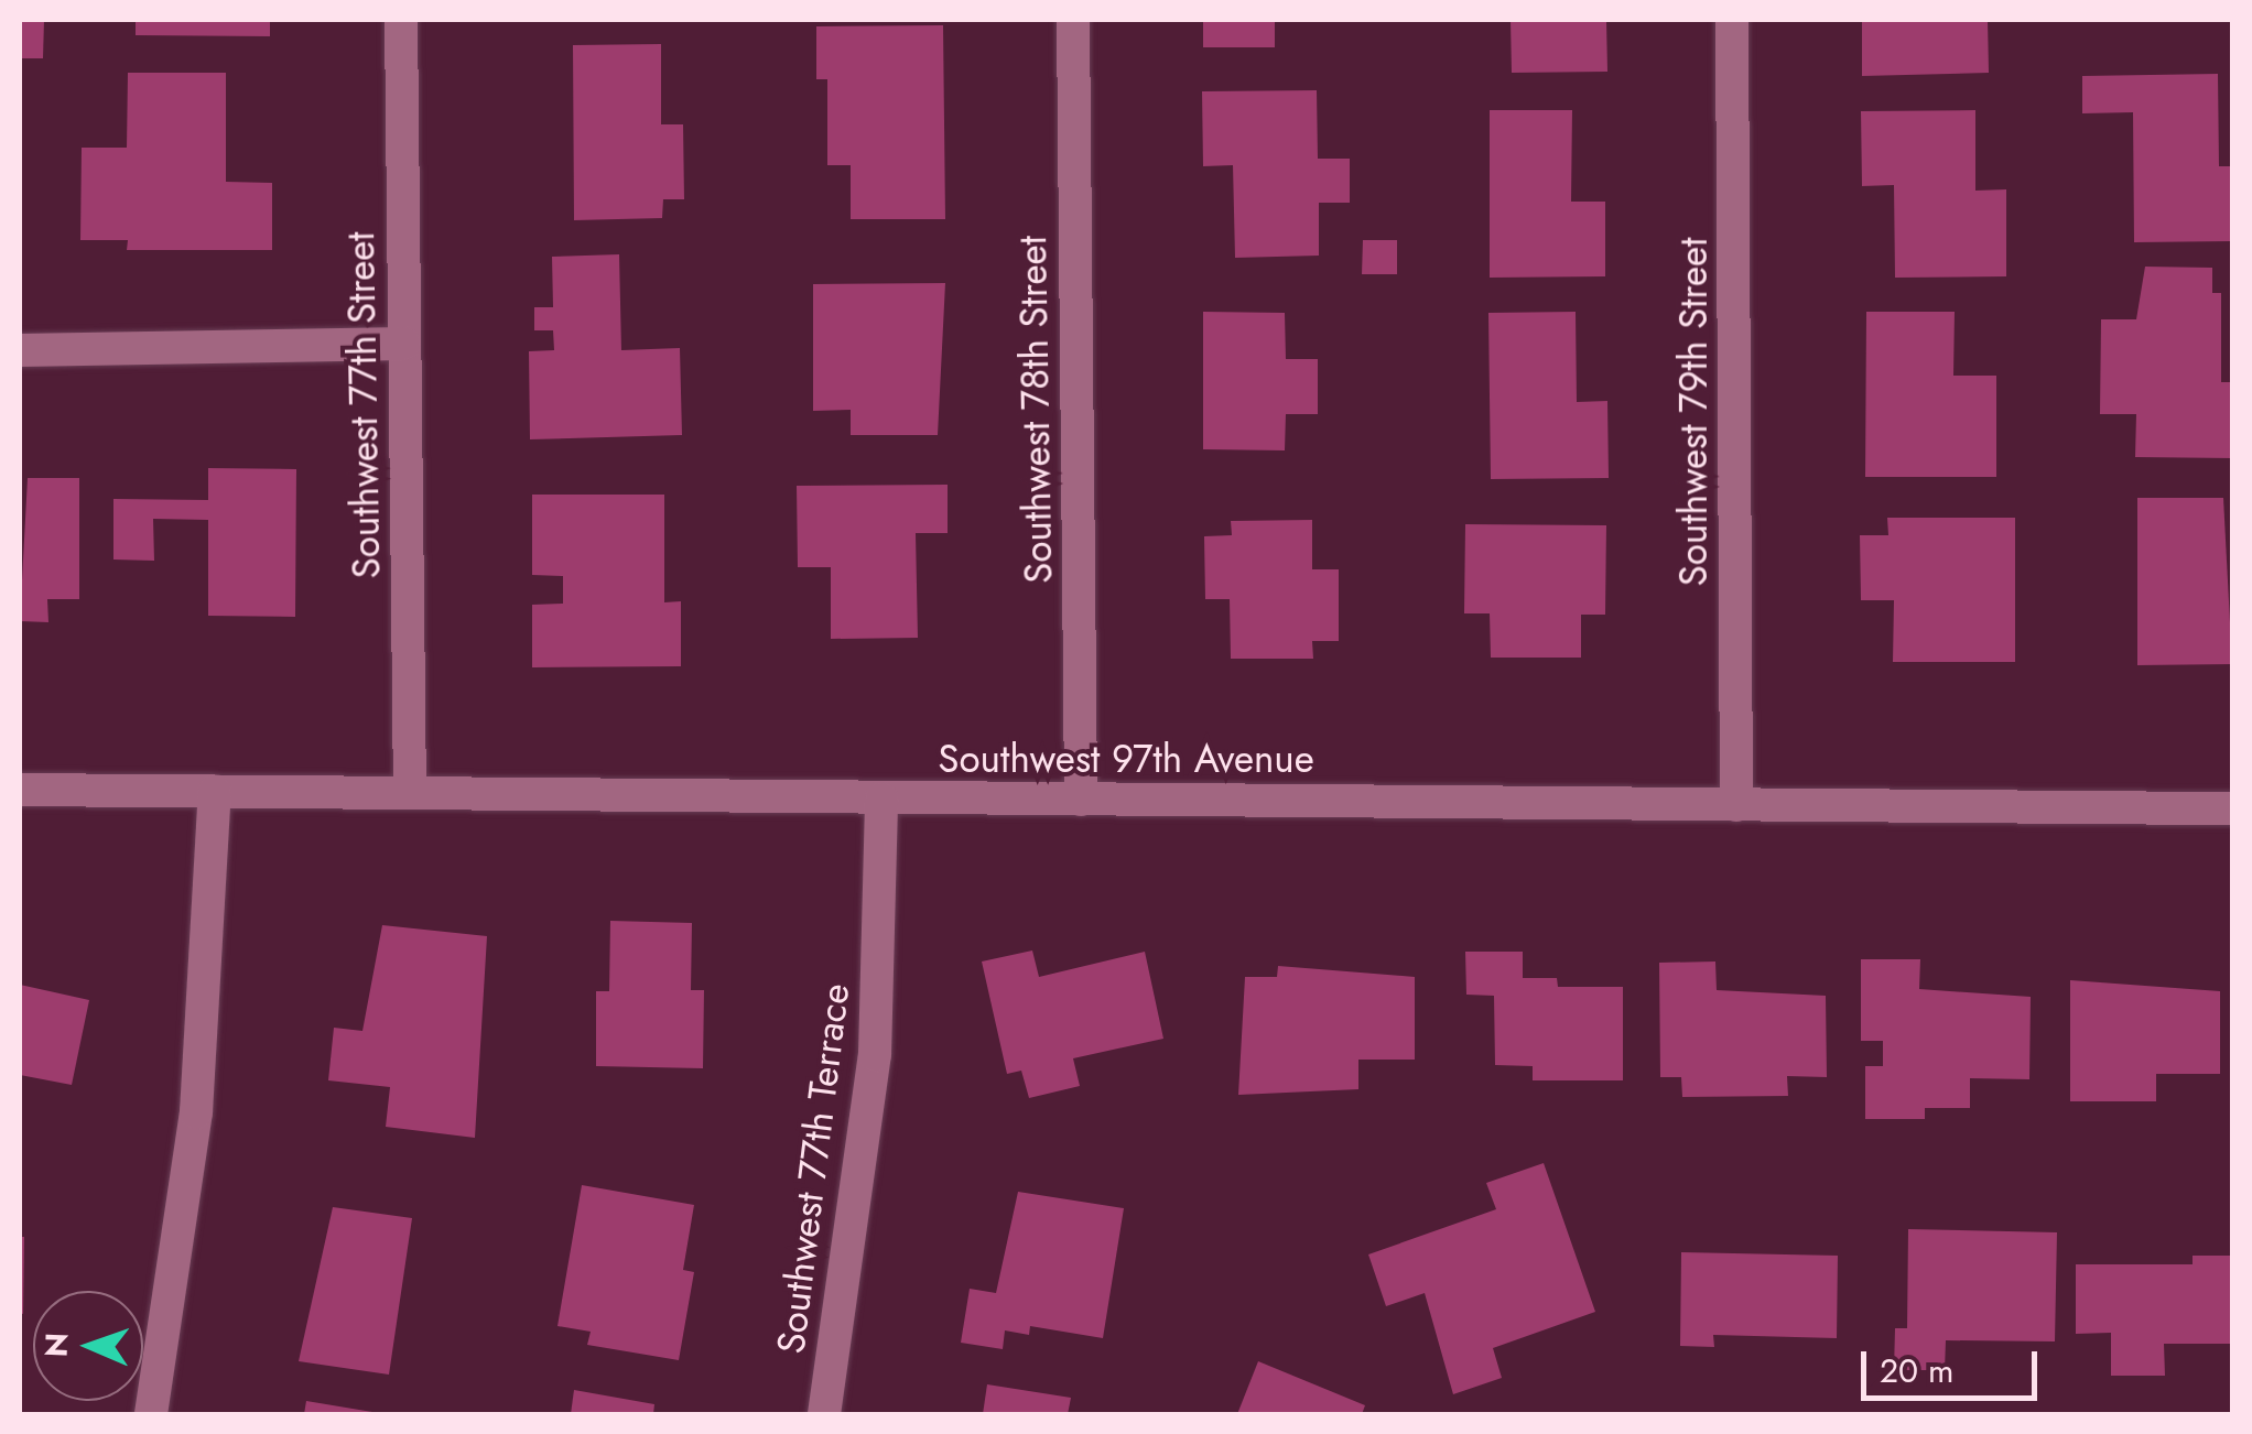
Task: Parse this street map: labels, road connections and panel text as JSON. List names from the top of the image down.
{
  "streets": {
    "street": [
      "Southwest 77th Street",
      "Southwest 78th Street",
      "Southwest 79th Street",
      "Southwest 97th Avenue",
      "Southwest 77th Terrace"
    ]
  },
  "crossings": [
    ["Southwest 77th Street", "Southwest 97th Avenue"],
    ["Southwest 78th Street", "Southwest 97th Avenue"],
    ["Southwest 79th Street", "Southwest 97th Avenue"],
    ["Southwest 97th Avenue", "Southwest 77th Terrace"]
  ],
  "scale_bar": "20 m",
  "north": "left"
}
